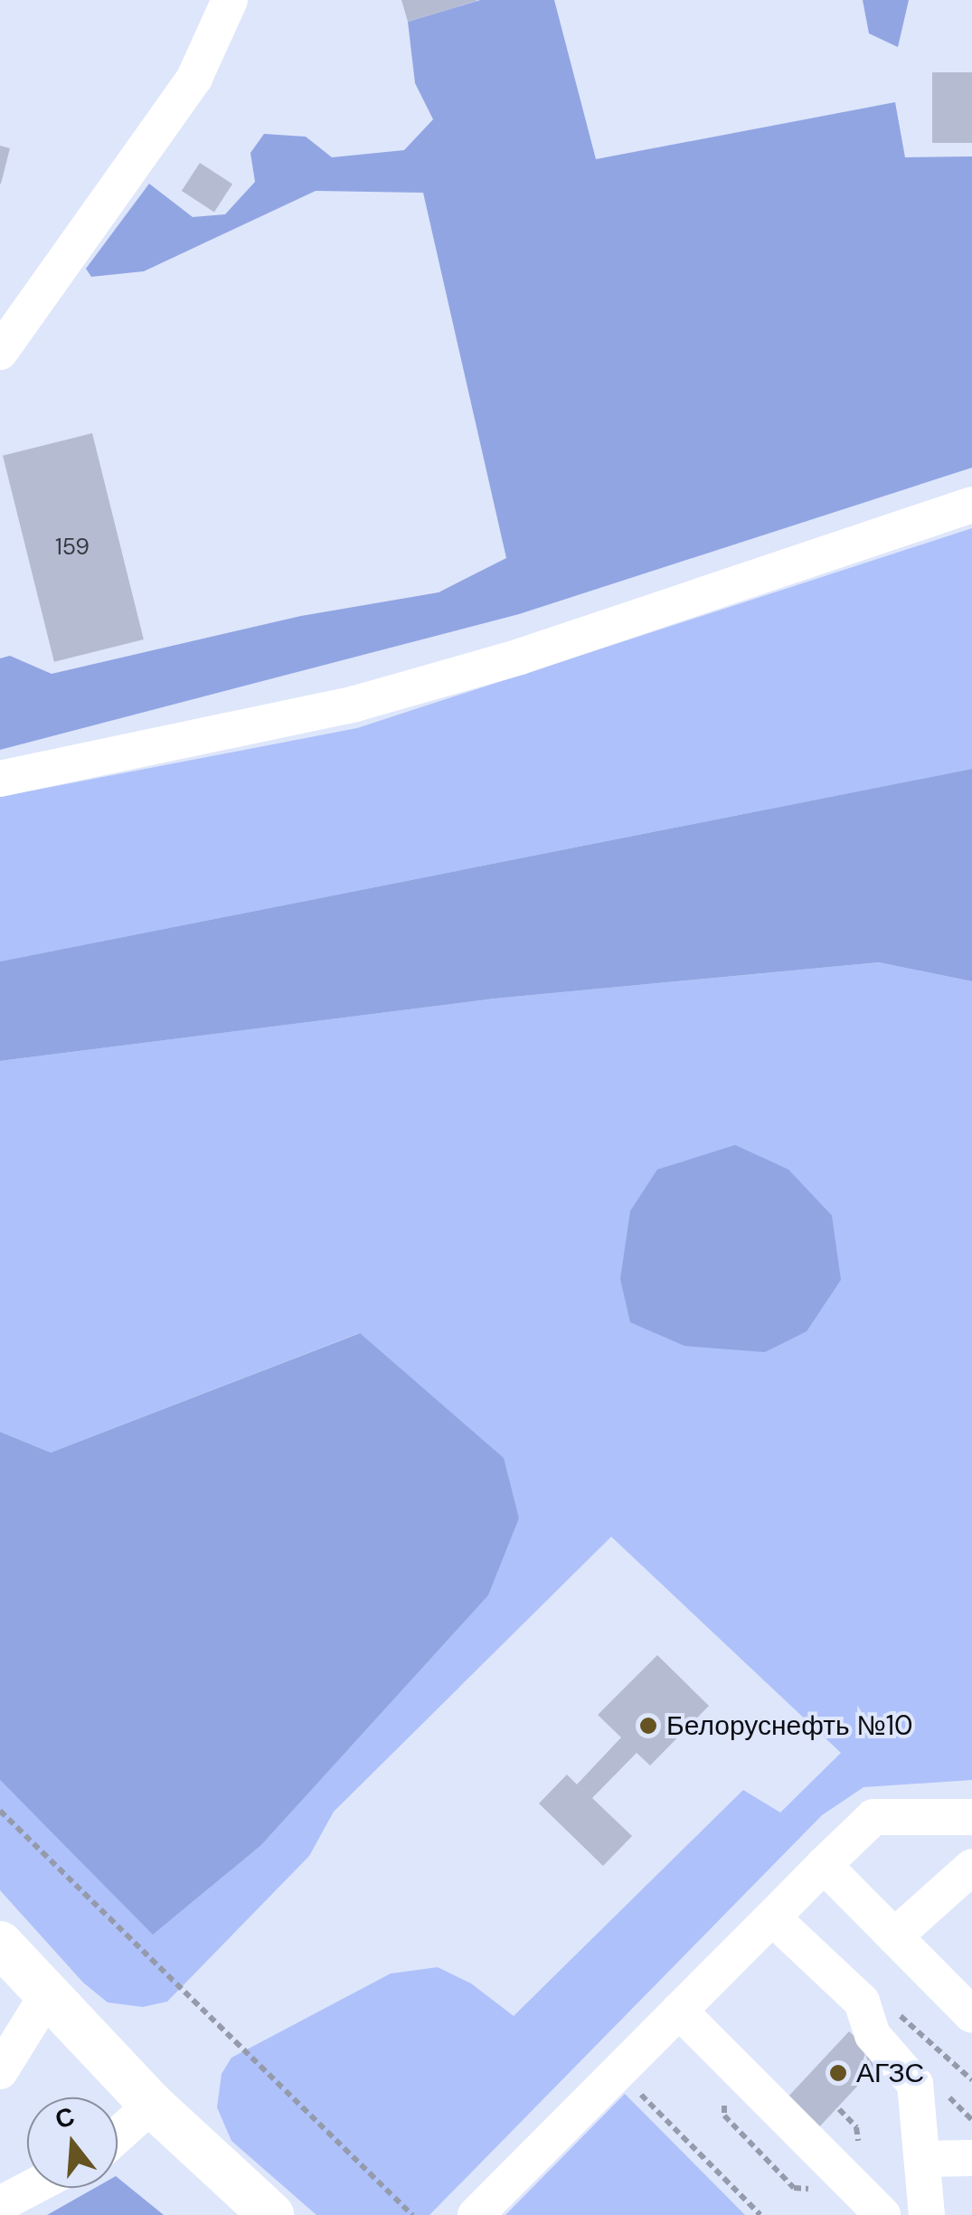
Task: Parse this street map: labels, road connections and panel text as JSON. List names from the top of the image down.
{
  "places": ["Белоруснефть №10", "АГЗС"],
  "house_numbers": ["159"],
  "north": "top"
}
